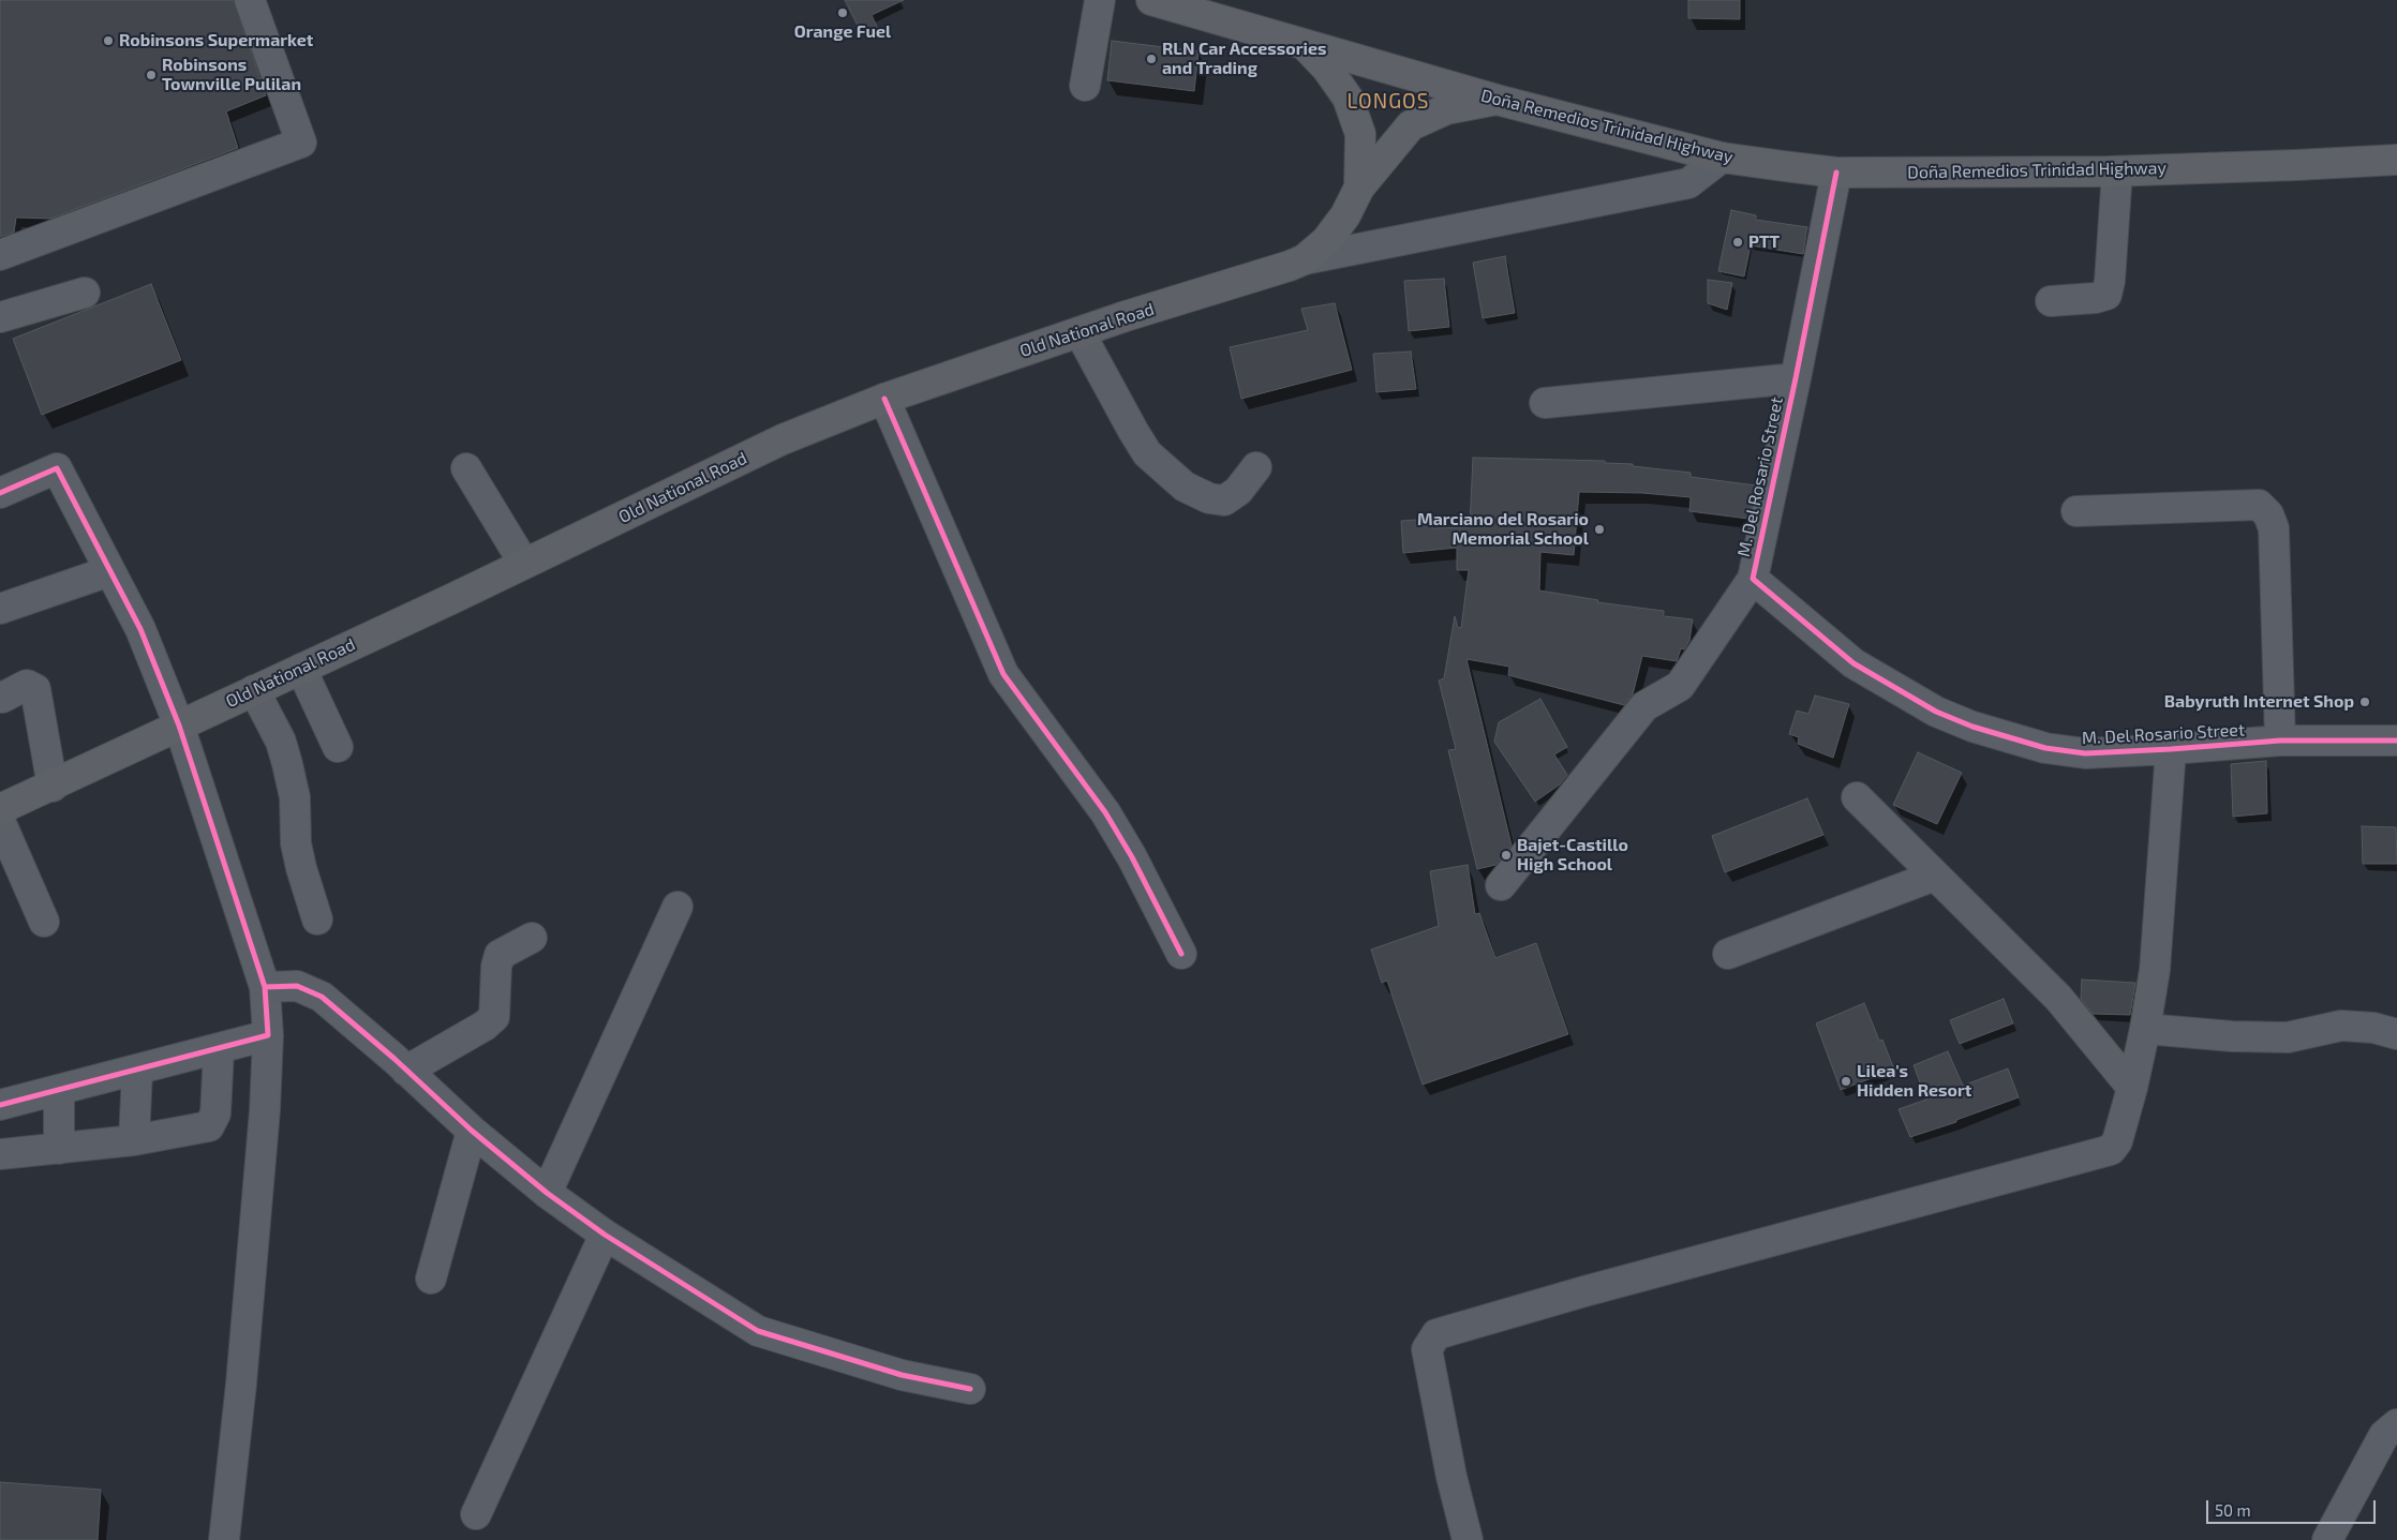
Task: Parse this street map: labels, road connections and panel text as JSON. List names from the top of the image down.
{
  "streets": {
    "main road": ["Doña Remedios Trinidad Highway", "Old National Road"],
    "street": ["M. Del Rosario Street"]
  },
  "crossings": [
    ["Doña Remedios Trinidad Highway", "Old National Road"],
    ["Doña Remedios Trinidad Highway", "M. Del Rosario Street"]
  ],
  "districts": ["LONGOS"],
  "places": [
    "Orange Fuel",
    "Robinsons Supermarket",
    "RLN Car Accessories and Trading",
    "Robinsons Townville Pulilan",
    "PTT",
    "Marciano del Rosario Memorial School",
    "Babyruth Internet Shop",
    "Bajet-Castillo High School",
    "Lilea's Hidden Resort"
  ],
  "scale_bar": "50 m"
}
